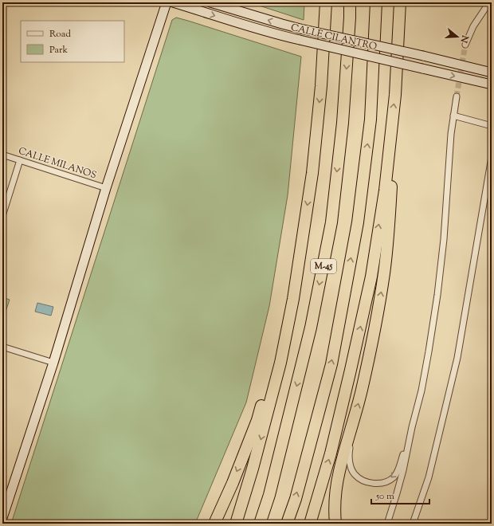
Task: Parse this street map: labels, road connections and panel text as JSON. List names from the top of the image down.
{
  "streets": {
    "highway": ["M-45"],
    "street": ["CALLE CILANTRO", "CALLE MILANOS"]
  },
  "legend": ["Road", "Park"],
  "scale_bar": "50 m",
  "north": "right"
}
